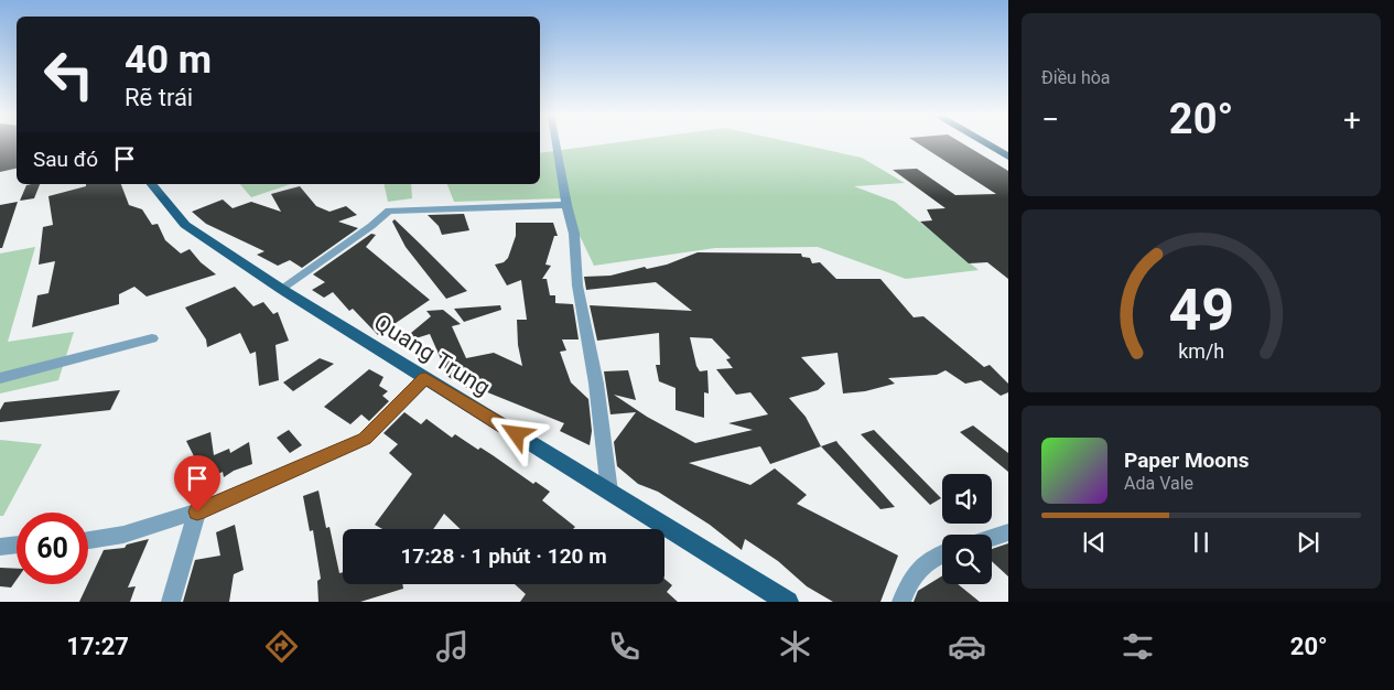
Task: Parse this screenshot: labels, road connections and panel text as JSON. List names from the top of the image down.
{
  "streets": {
    "main road": ["Quang Trung"]
  },
  "page": {
    "tile": "Điều hòa",
    "turn": ["40 m", "Rẽ trái"],
    "heat": ["−", "20°", "+"],
    "then": "Sau đó",
    "song": ["Paper Moons", "Ada Vale"],
    "limit": "60",
    "trip": "17:28 · 1 phút · 120 m",
    "tabs": ["17:27", "20°"],
    "gauge": ["49", "km/h"]
  }
}
